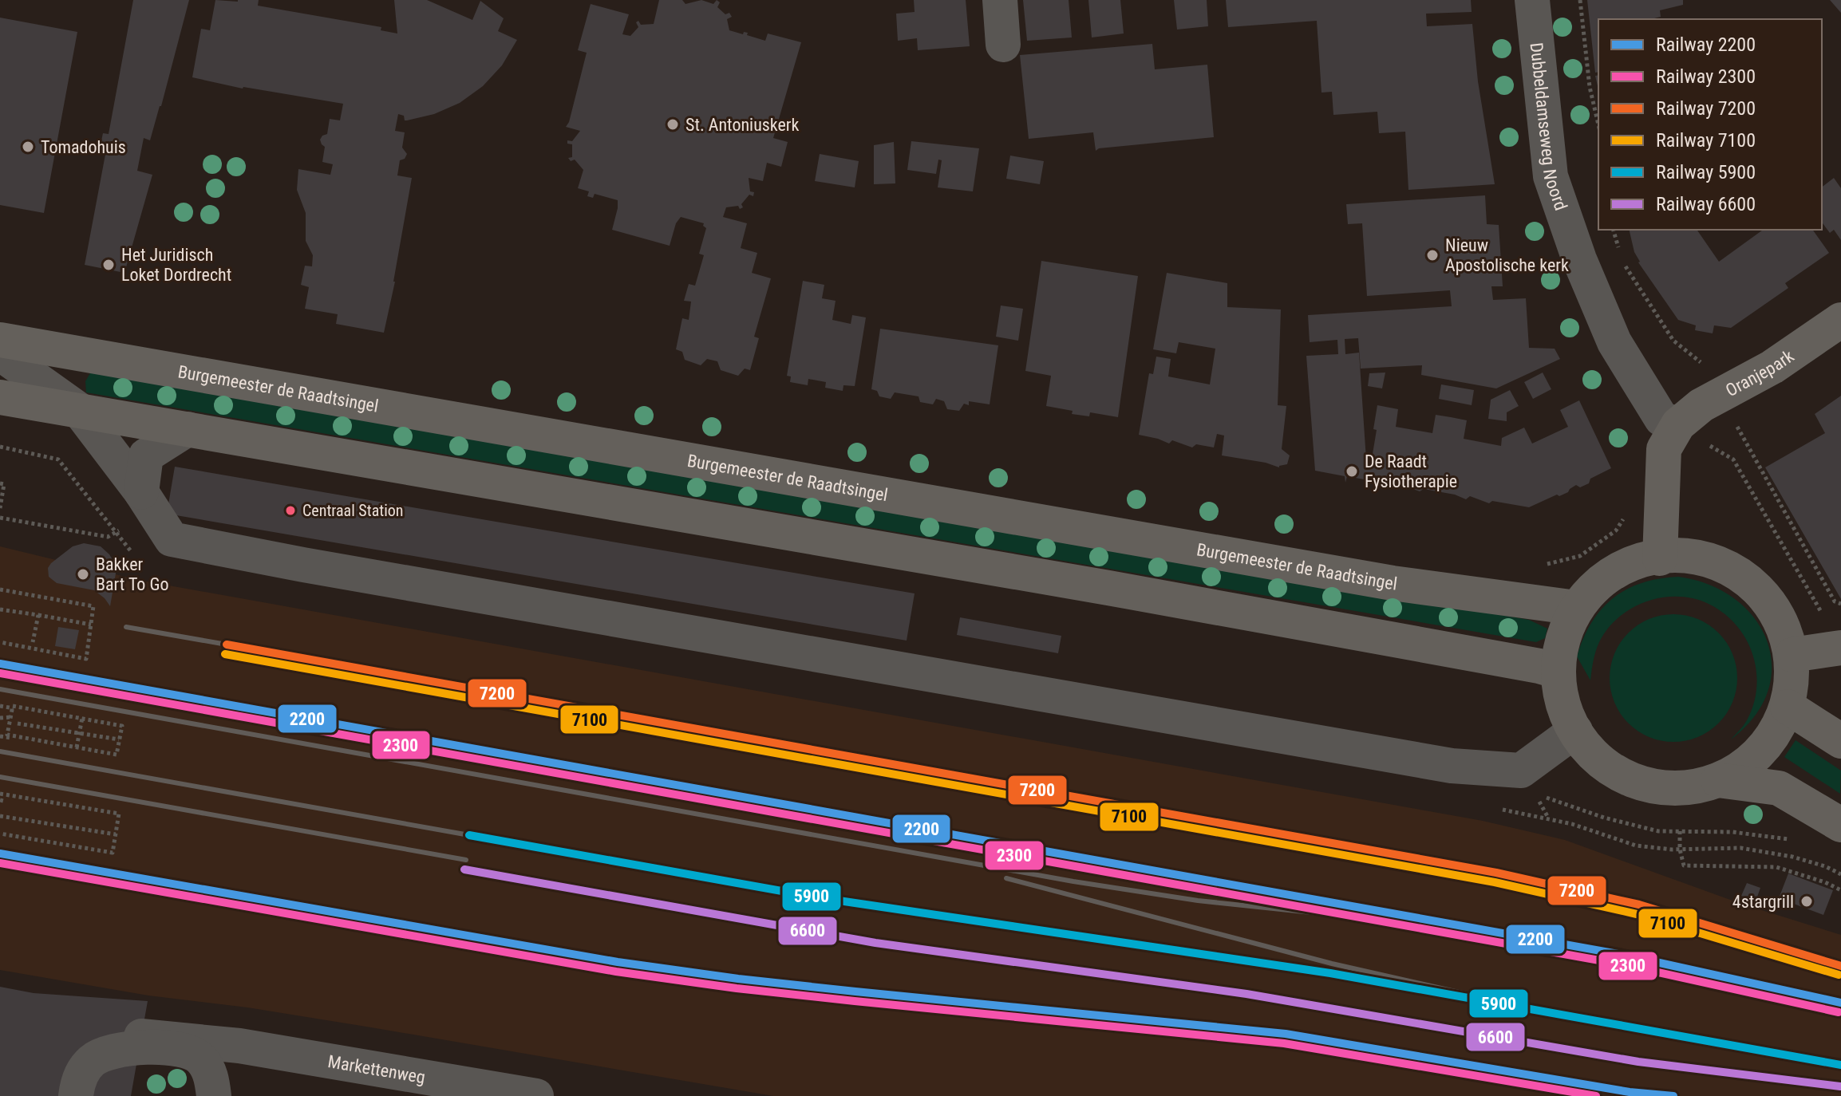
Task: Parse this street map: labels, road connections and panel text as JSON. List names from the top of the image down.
{
  "streets": {
    "main road": ["Oranjepark", "Burgemeester de Raadtsingel"],
    "street": ["Dubbeldamseweg Noord", "Markettenweg"]
  },
  "crossings": [
    ["Dubbeldamseweg Noord", "Oranjepark"]
  ],
  "places": [
    "St. Antoniuskerk",
    "Tomadohuis",
    "Nieuw Apostolische kerk",
    "Het Juridisch Loket Dordrecht",
    "De Raadt Fysiotherapie",
    "Centraal Station",
    "Bakker Bart To Go",
    "4stargrill"
  ],
  "lines": [
    "rail line 7200",
    "rail line 7100",
    "rail line 2200",
    "rail line 2300",
    "rail line 5900",
    "rail line 6600"
  ],
  "legend": [
    "Railway 2200",
    "Railway 2300",
    "Railway 7200",
    "Railway 7100",
    "Railway 5900",
    "Railway 6600"
  ]
}
